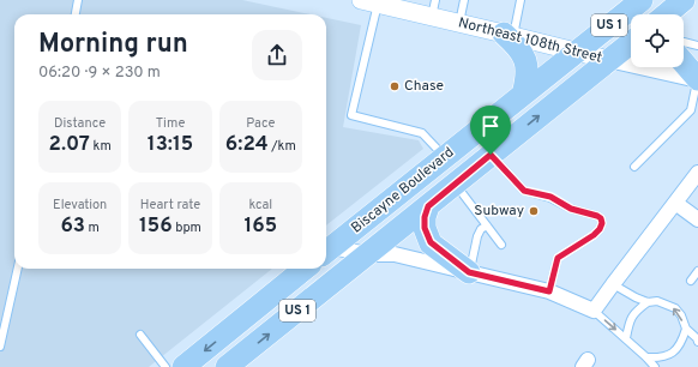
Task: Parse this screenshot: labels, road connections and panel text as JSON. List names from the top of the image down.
{
  "streets": {
    "main road": ["US 1", "Biscayne Boulevard"],
    "street": ["Northeast 108th Street"]
  },
  "crossings": [
    ["Northeast 108th Street", "Biscayne Boulevard"]
  ],
  "places": ["Chase", "Subway"],
  "page": {
    "heading": ["Morning run", "06:20 · 9 × 230 m"],
    "stats": [
      ["Distance", "2.07 km"],
      ["Time", "13:15"],
      ["Pace", "6:24 /km"],
      ["Elevation", "63 m"],
      ["Heart rate", "156 bpm"],
      ["kcal", "165"]
    ]
  }
}
